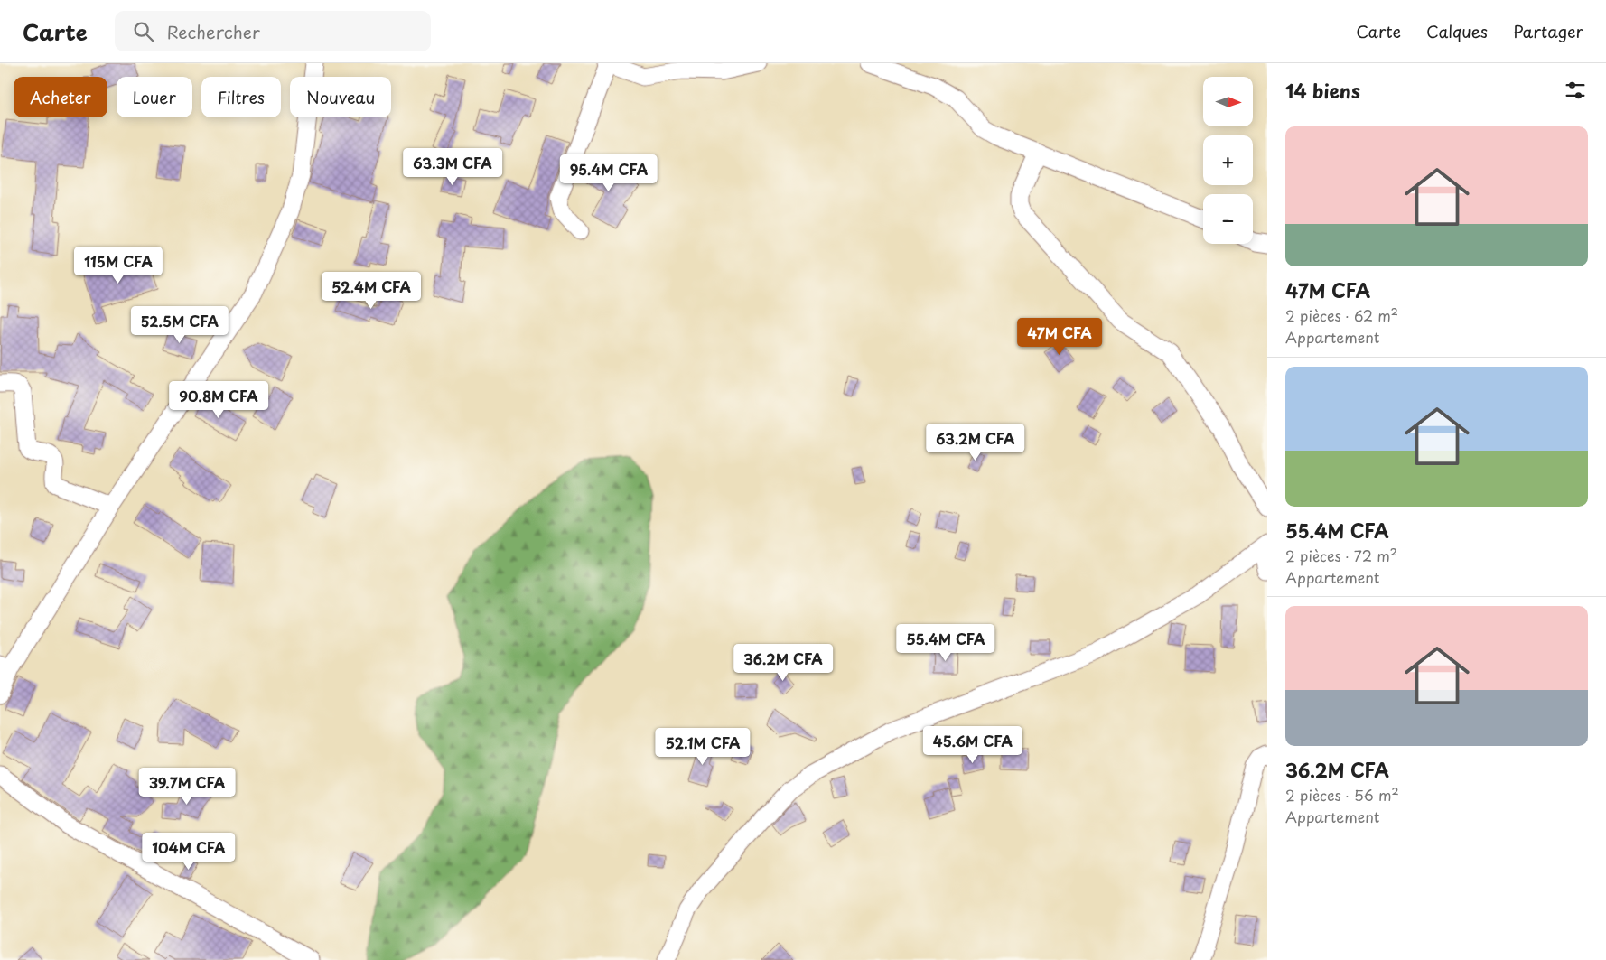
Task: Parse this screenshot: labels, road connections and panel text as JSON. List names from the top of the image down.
{
  "north": "right",
  "page": {
    "header": "Carte",
    "search": "Rechercher",
    "nav": ["Carte", "Calques", "Partager"],
    "heading": "14 biens",
    "map_buttons": ["+", "−"],
    "chip": [
      "Acheter",
      "Louer",
      "Filtres",
      "Nouveau"
    ],
    "list": [
      {
        "name": "47M CFA",
        "note": "2 pièces · 62 m² · Appartement"
      },
      {
        "name": "55.4M CFA",
        "note": "2 pièces · 72 m² · Appartement"
      },
      {
        "name": "36.2M CFA",
        "note": "2 pièces · 56 m² · Appartement"
      }
    ],
    "price": [
      "63.3M CFA",
      "95.4M CFA",
      "115M CFA",
      "52.4M CFA",
      "52.5M CFA",
      "47M CFA",
      "90.8M CFA",
      "63.2M CFA",
      "55.4M CFA",
      "36.2M CFA",
      "45.6M CFA",
      "52.1M CFA",
      "39.7M CFA",
      "104M CFA"
    ]
  }
}
